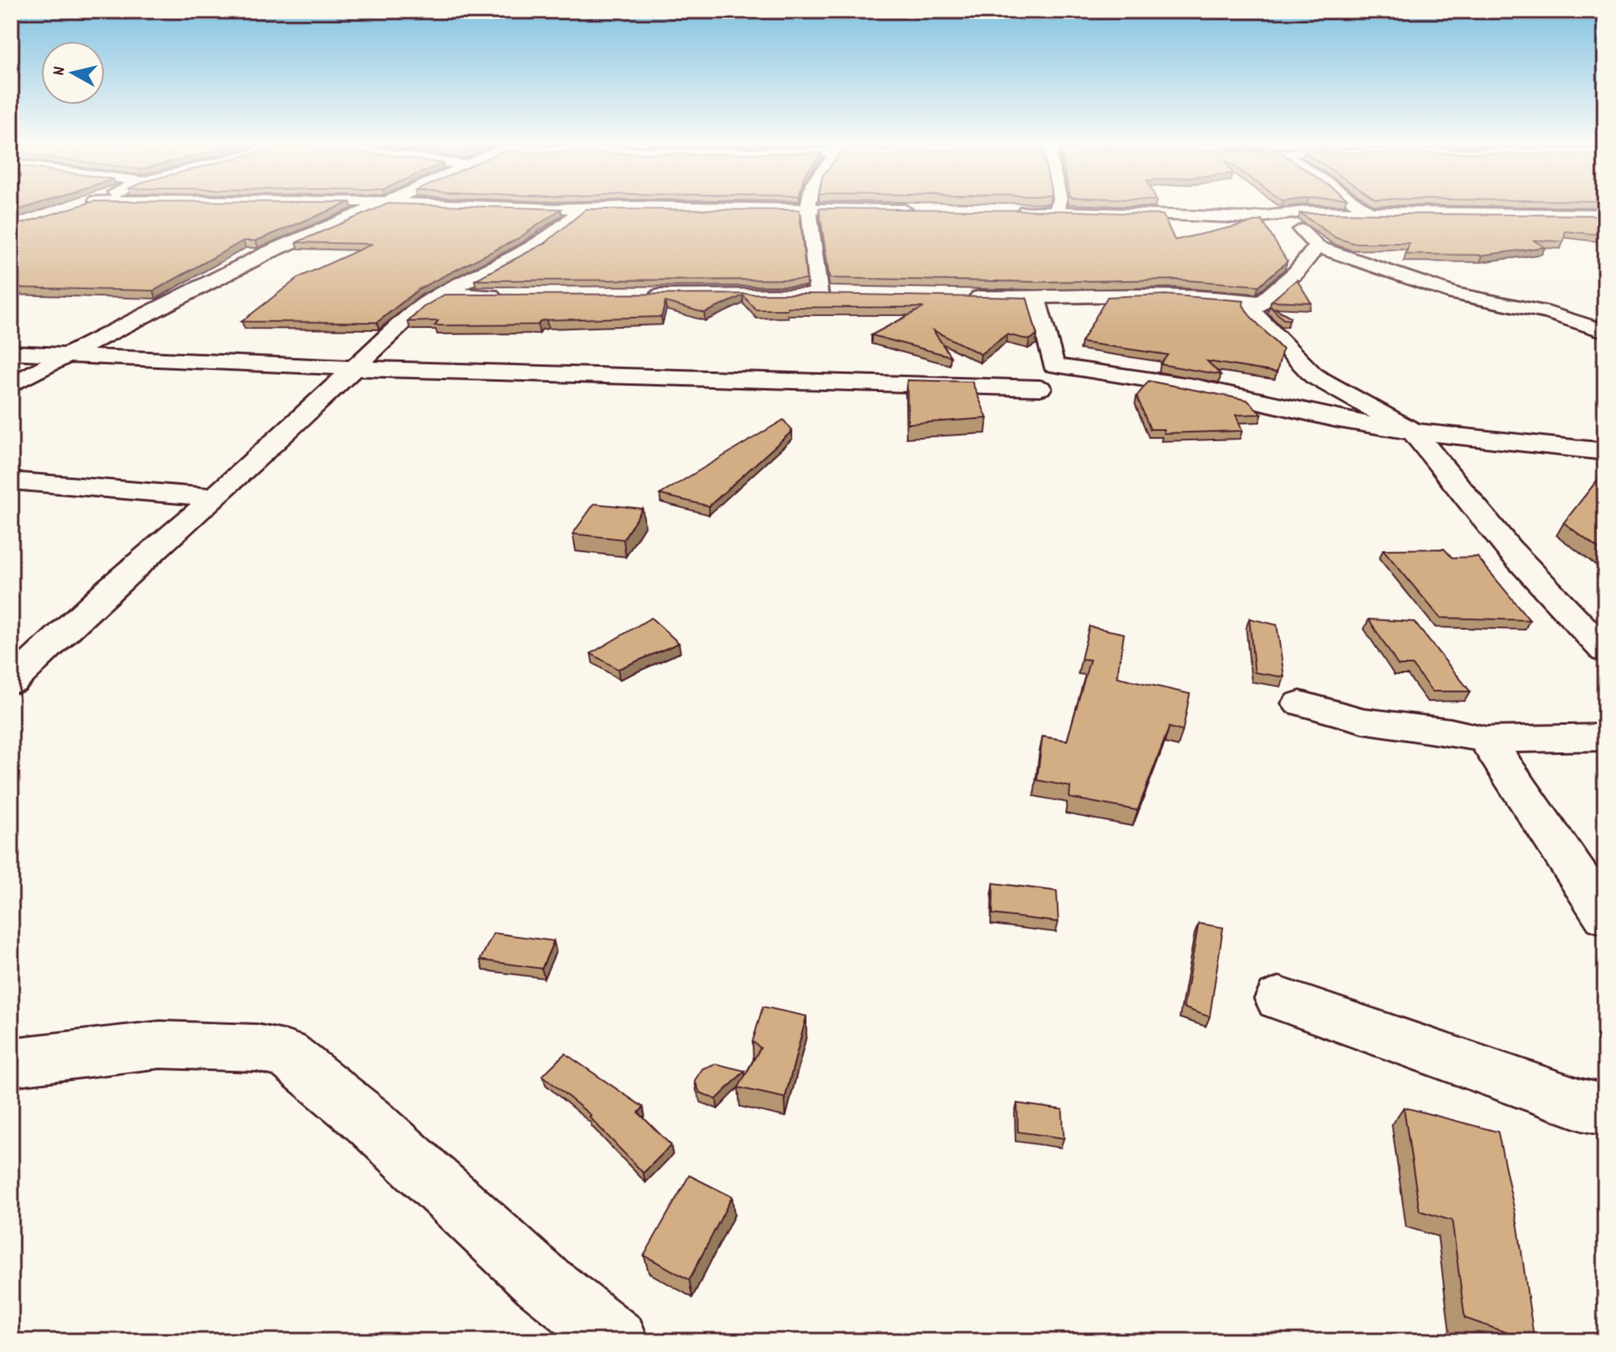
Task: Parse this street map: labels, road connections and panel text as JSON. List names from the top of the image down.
{
  "north": "left"
}
